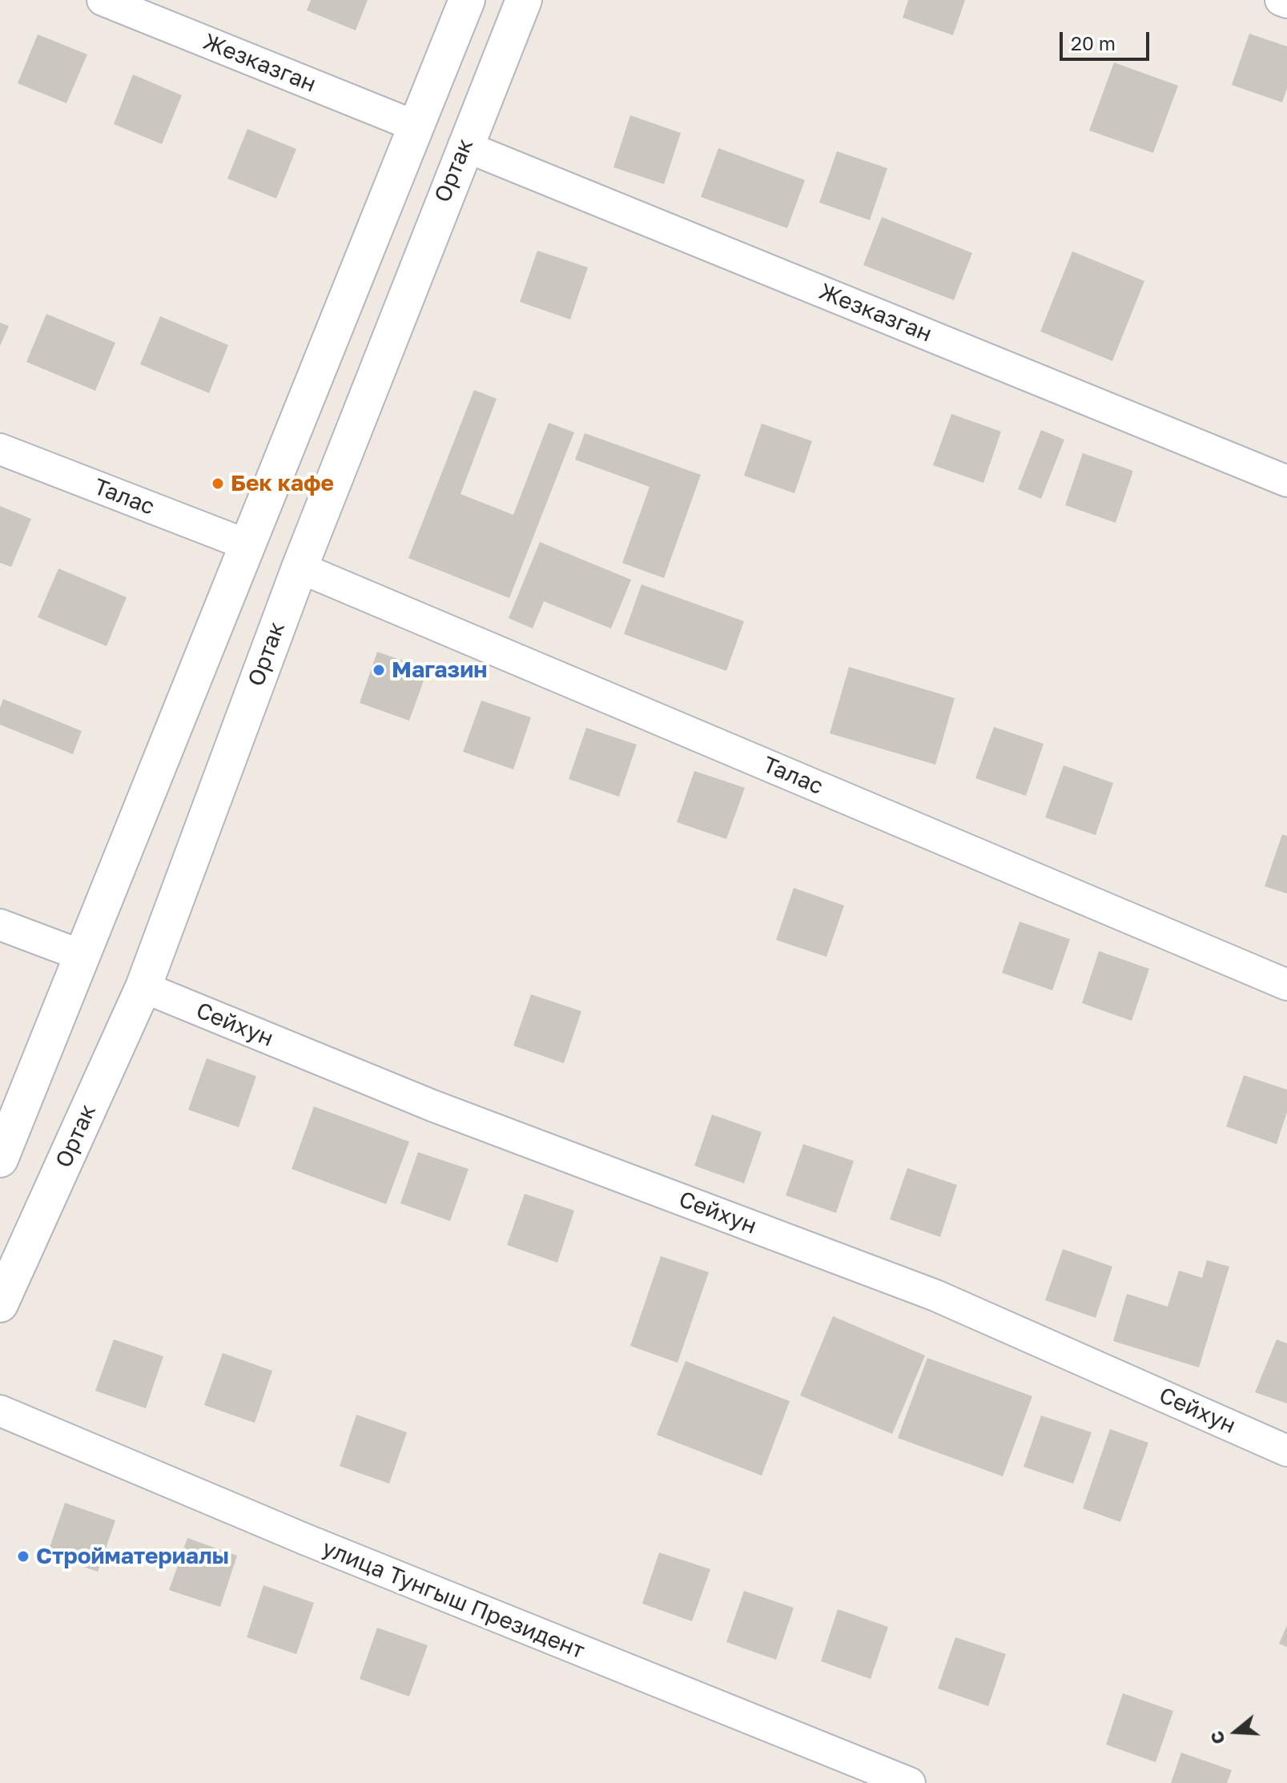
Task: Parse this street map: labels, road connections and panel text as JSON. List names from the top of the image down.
{
  "streets": {
    "street": [
      "Жезказган",
      "Ортак",
      "Талас",
      "Сейхун",
      "улица Тунгыш Президент"
    ]
  },
  "crossings": [
    ["Жезказган", "Ортак"],
    ["Ортак", "Талас"],
    ["Ортак", "Сейхун"]
  ],
  "places": ["Бек кафе", "Магазин", "Стройматериалы"],
  "scale_bar": "20 m",
  "north": "left"
}
